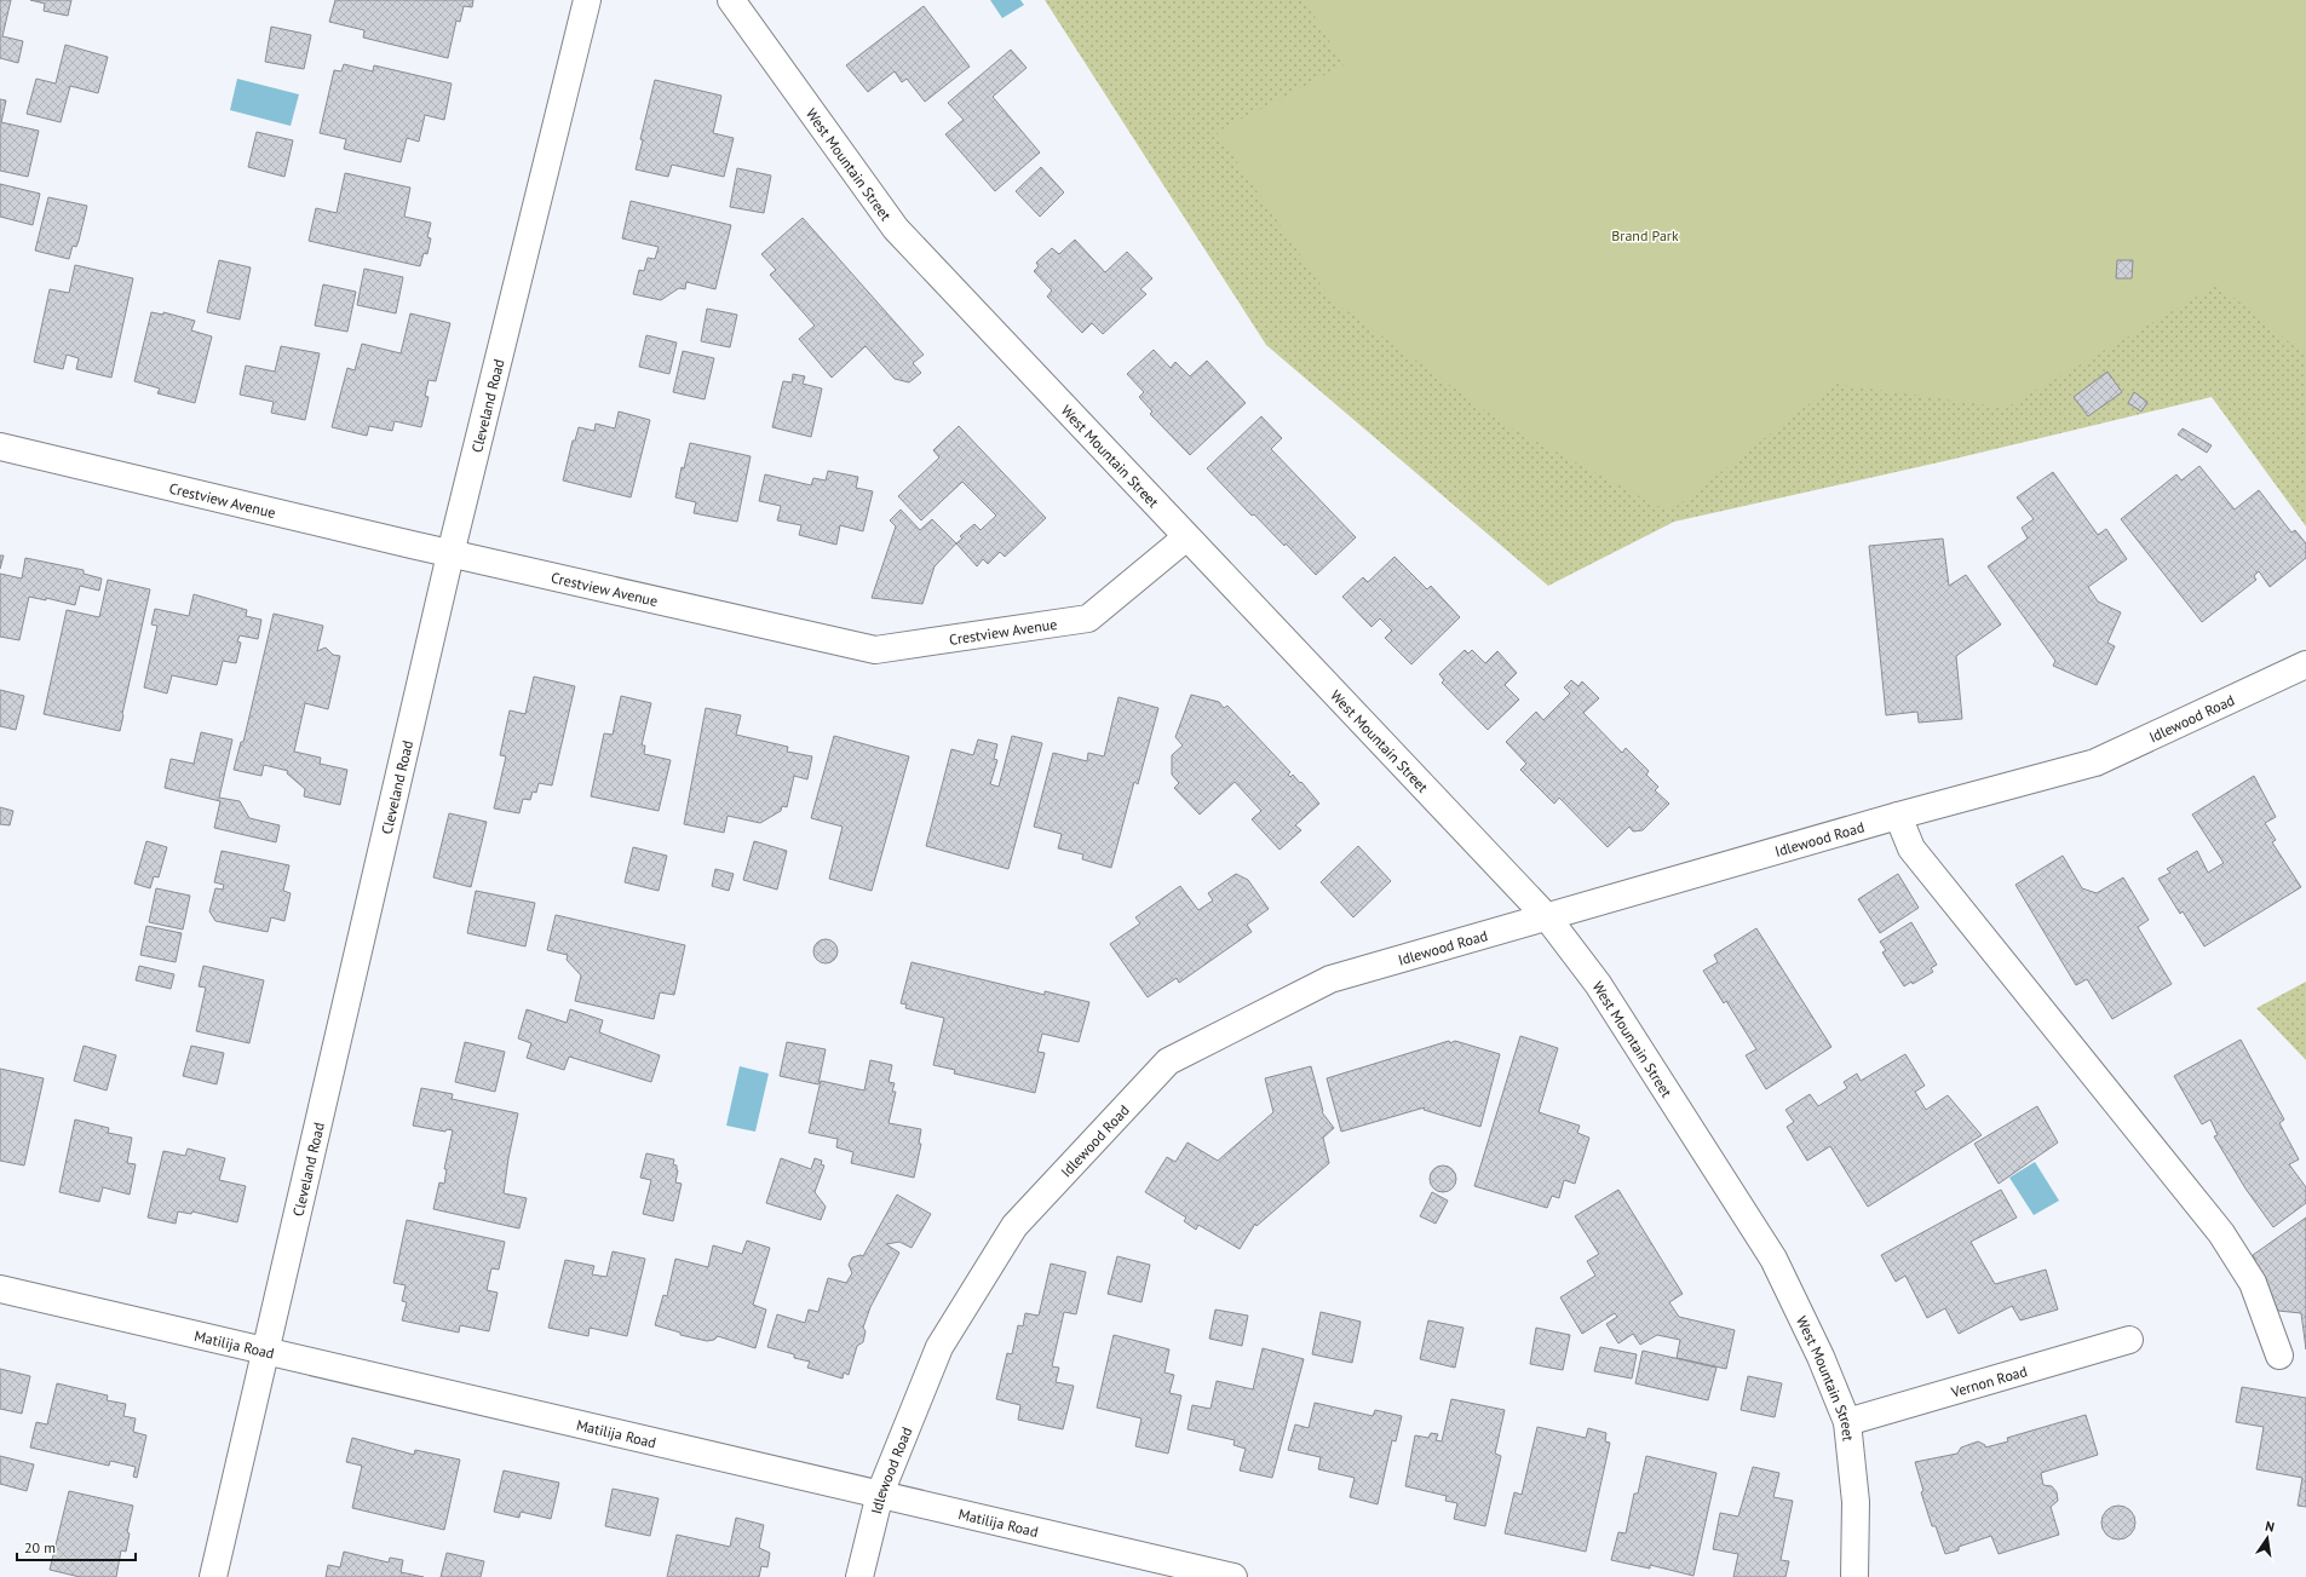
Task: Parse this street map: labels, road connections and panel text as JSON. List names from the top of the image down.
{
  "streets": {
    "street": [
      "West Mountain Street",
      "Cleveland Road",
      "Crestview Avenue",
      "Idlewood Road",
      "Matilija Road",
      "Vernon Road"
    ]
  },
  "crossings": [
    ["West Mountain Street", "Crestview Avenue"],
    ["West Mountain Street", "Idlewood Road"],
    ["West Mountain Street", "Vernon Road"],
    ["Cleveland Road", "Crestview Avenue"],
    ["Cleveland Road", "Matilija Road"],
    ["Idlewood Road", "Matilija Road"]
  ],
  "parks": ["Brand Park"],
  "scale_bar": "20 m",
  "north": "top"
}
